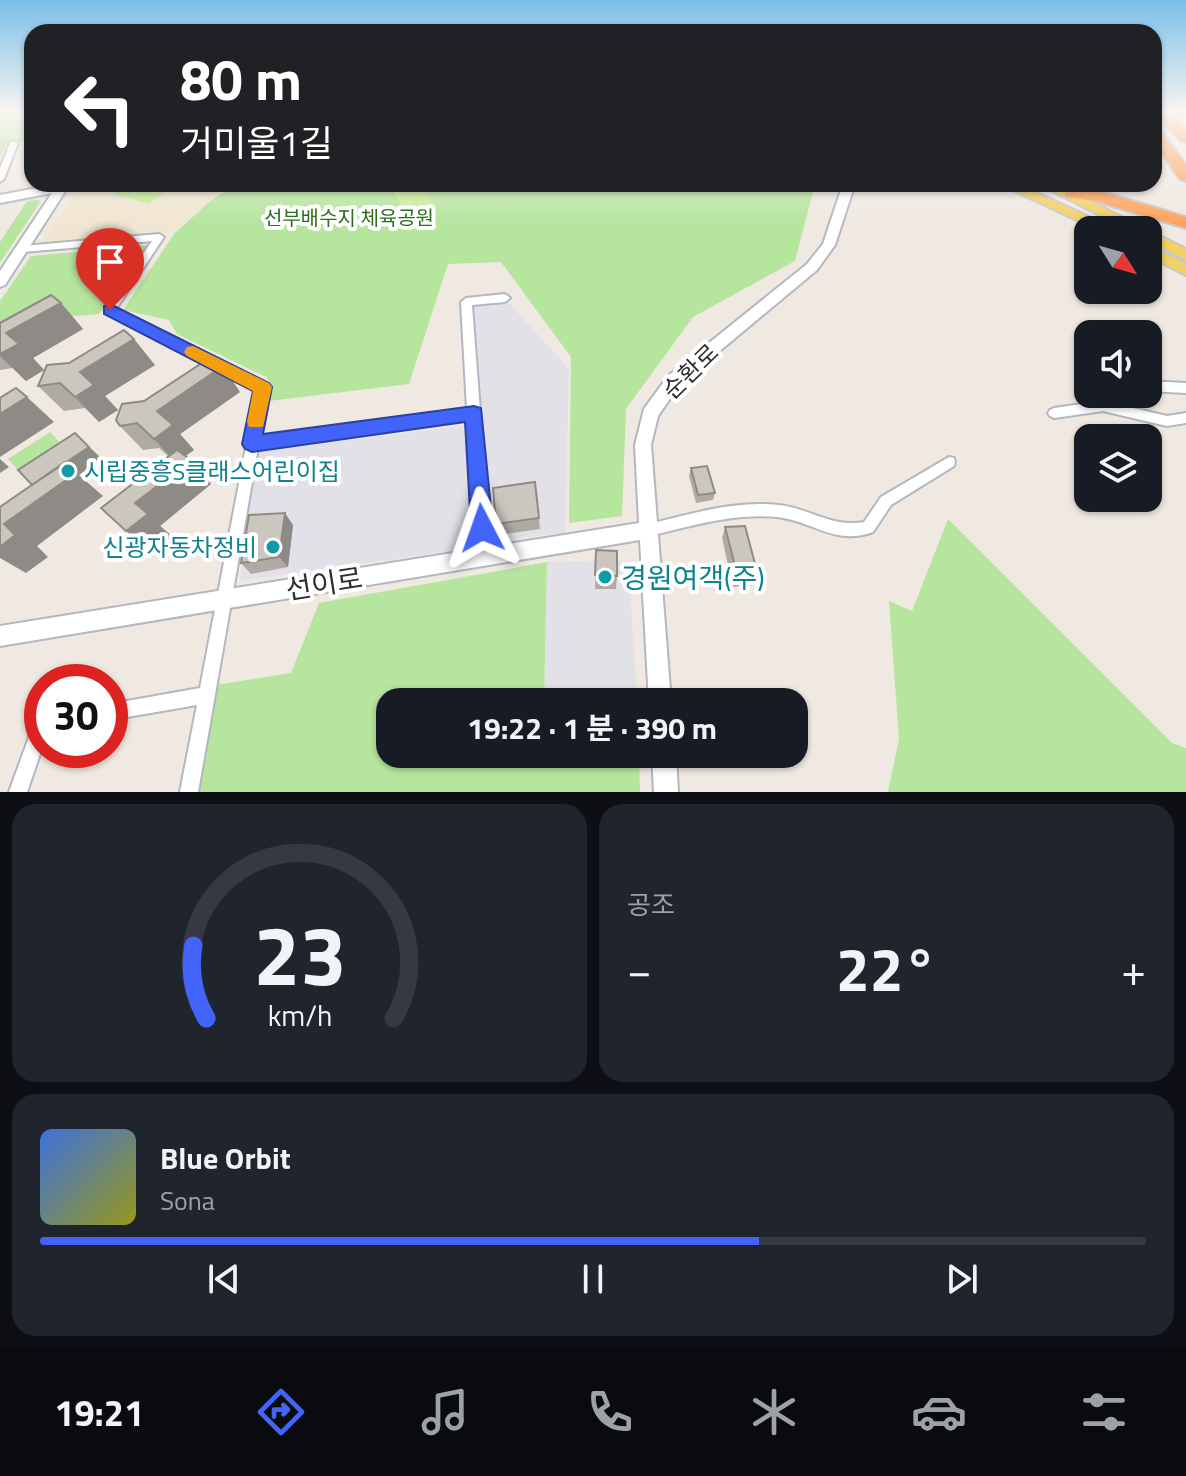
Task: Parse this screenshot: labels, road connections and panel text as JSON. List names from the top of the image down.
{
  "streets": {
    "main road": ["순환로", "선이로"]
  },
  "crossings": [
    ["순환로", "선이로"]
  ],
  "parks": ["선부배수지 체육공원"],
  "places": ["시립중흥S클래스어린이집", "신광자동차정비", "경원여객(주)"],
  "north": "bottom right",
  "page": {
    "turn": ["80 m", "거미울1길"],
    "limit": "30",
    "trip": "19:22 · 1 분 · 390 m",
    "tile": "공조",
    "heat": ["−", "22°", "+"],
    "song": ["Blue Orbit", "Sona"],
    "tabs": "19:21",
    "gauge": ["23", "km/h"]
  }
}
